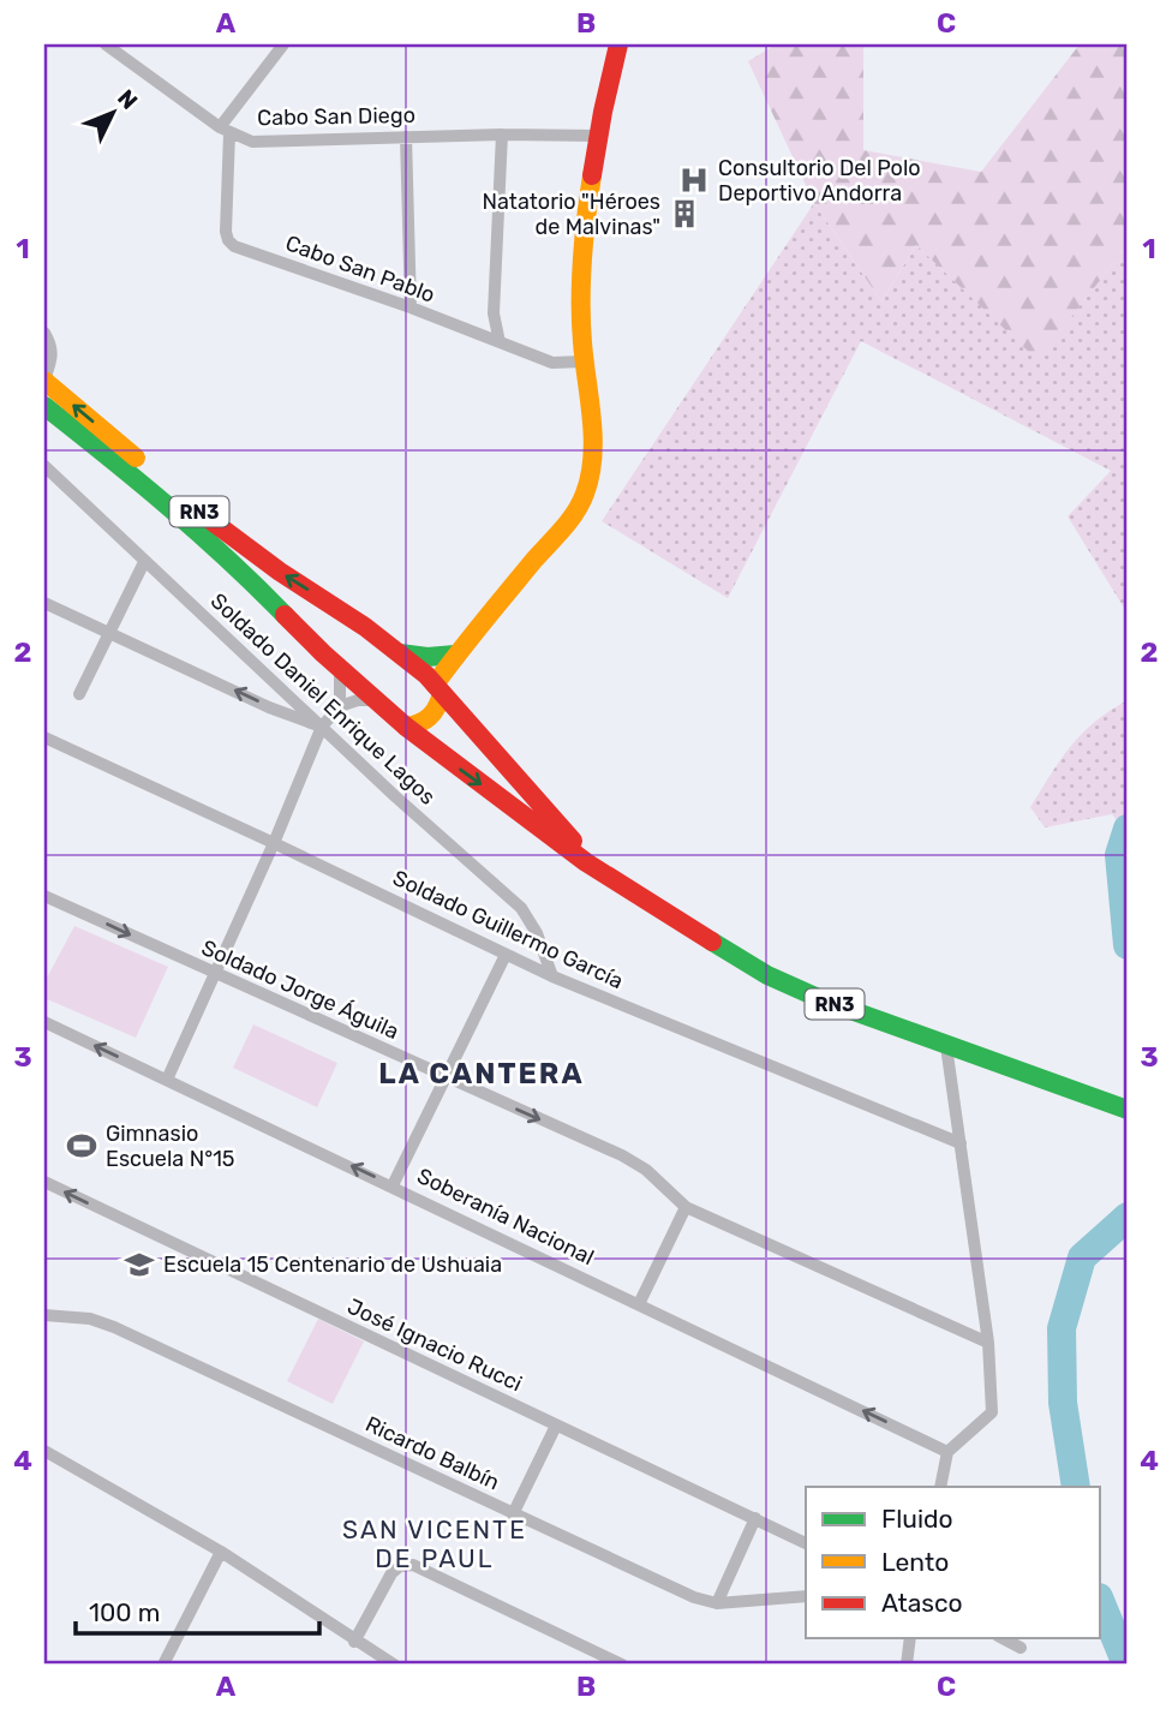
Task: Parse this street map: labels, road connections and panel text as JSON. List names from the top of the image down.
{
  "streets": {
    "main road": ["RN3"],
    "street": [
      "Cabo San Diego",
      "Cabo San Pablo",
      "Soldado Daniel Enrique Lagos",
      "Soldado Guillermo García",
      "Soldado Jorge Águila",
      "Soberanía Nacional",
      "José Ignacio Rucci",
      "Ricardo Balbín"
    ]
  },
  "crossings": [
    ["Cabo San Diego", "Cabo San Pablo"],
    ["Soldado Daniel Enrique Lagos", "Soldado Guillermo García"]
  ],
  "one_way": ["Soldado Jorge Águila", "Soberanía Nacional", "José Ignacio Rucci"],
  "districts": ["LA CANTERA", "SAN VICENTE DE PAUL"],
  "places": {
    "hospital": ["Consultorio Del Polo Deportivo Andorra"],
    "building": ["Natatorio \"Héroes de Malvinas\""],
    "sports": ["Gimnasio Escuela N°15"],
    "school or university": ["Escuela 15 Centenario de Ushuaia"]
  },
  "legend": ["Fluido", "Lento", "Atasco"],
  "scale_bar": "100 m",
  "north": "top right",
  "grid": {
    "columns": ["A", "B", "C"],
    "rows": [
      "1",
      "2",
      "3",
      "4"
    ]
  }
}
